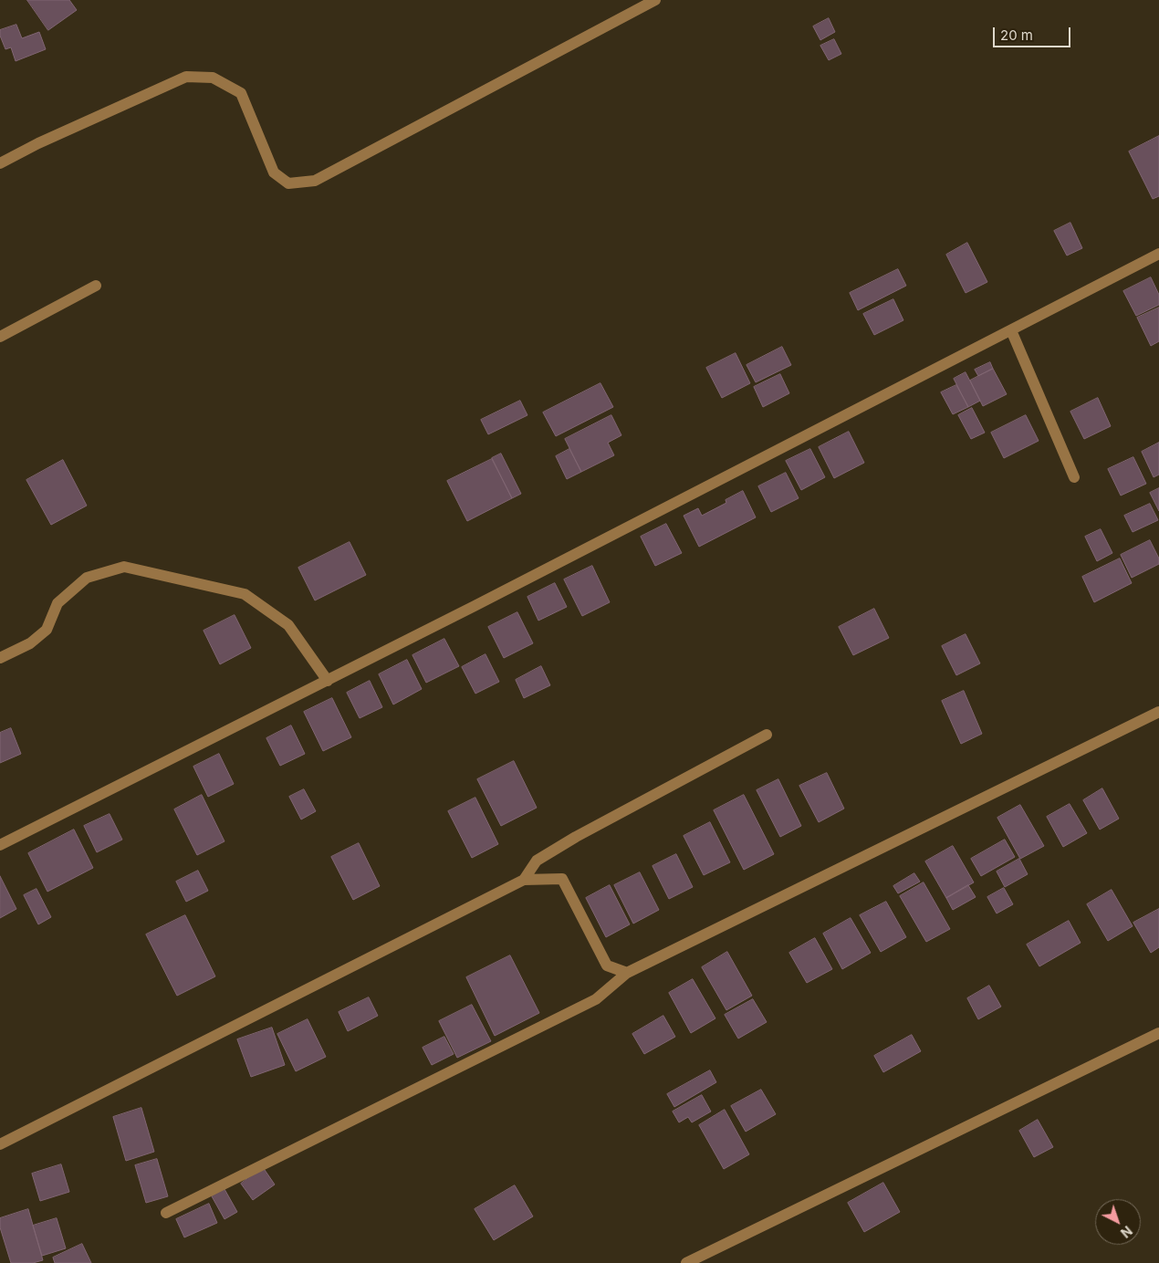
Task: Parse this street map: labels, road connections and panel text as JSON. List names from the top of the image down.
{
  "scale_bar": "20 m",
  "north": "bottom right"
}
